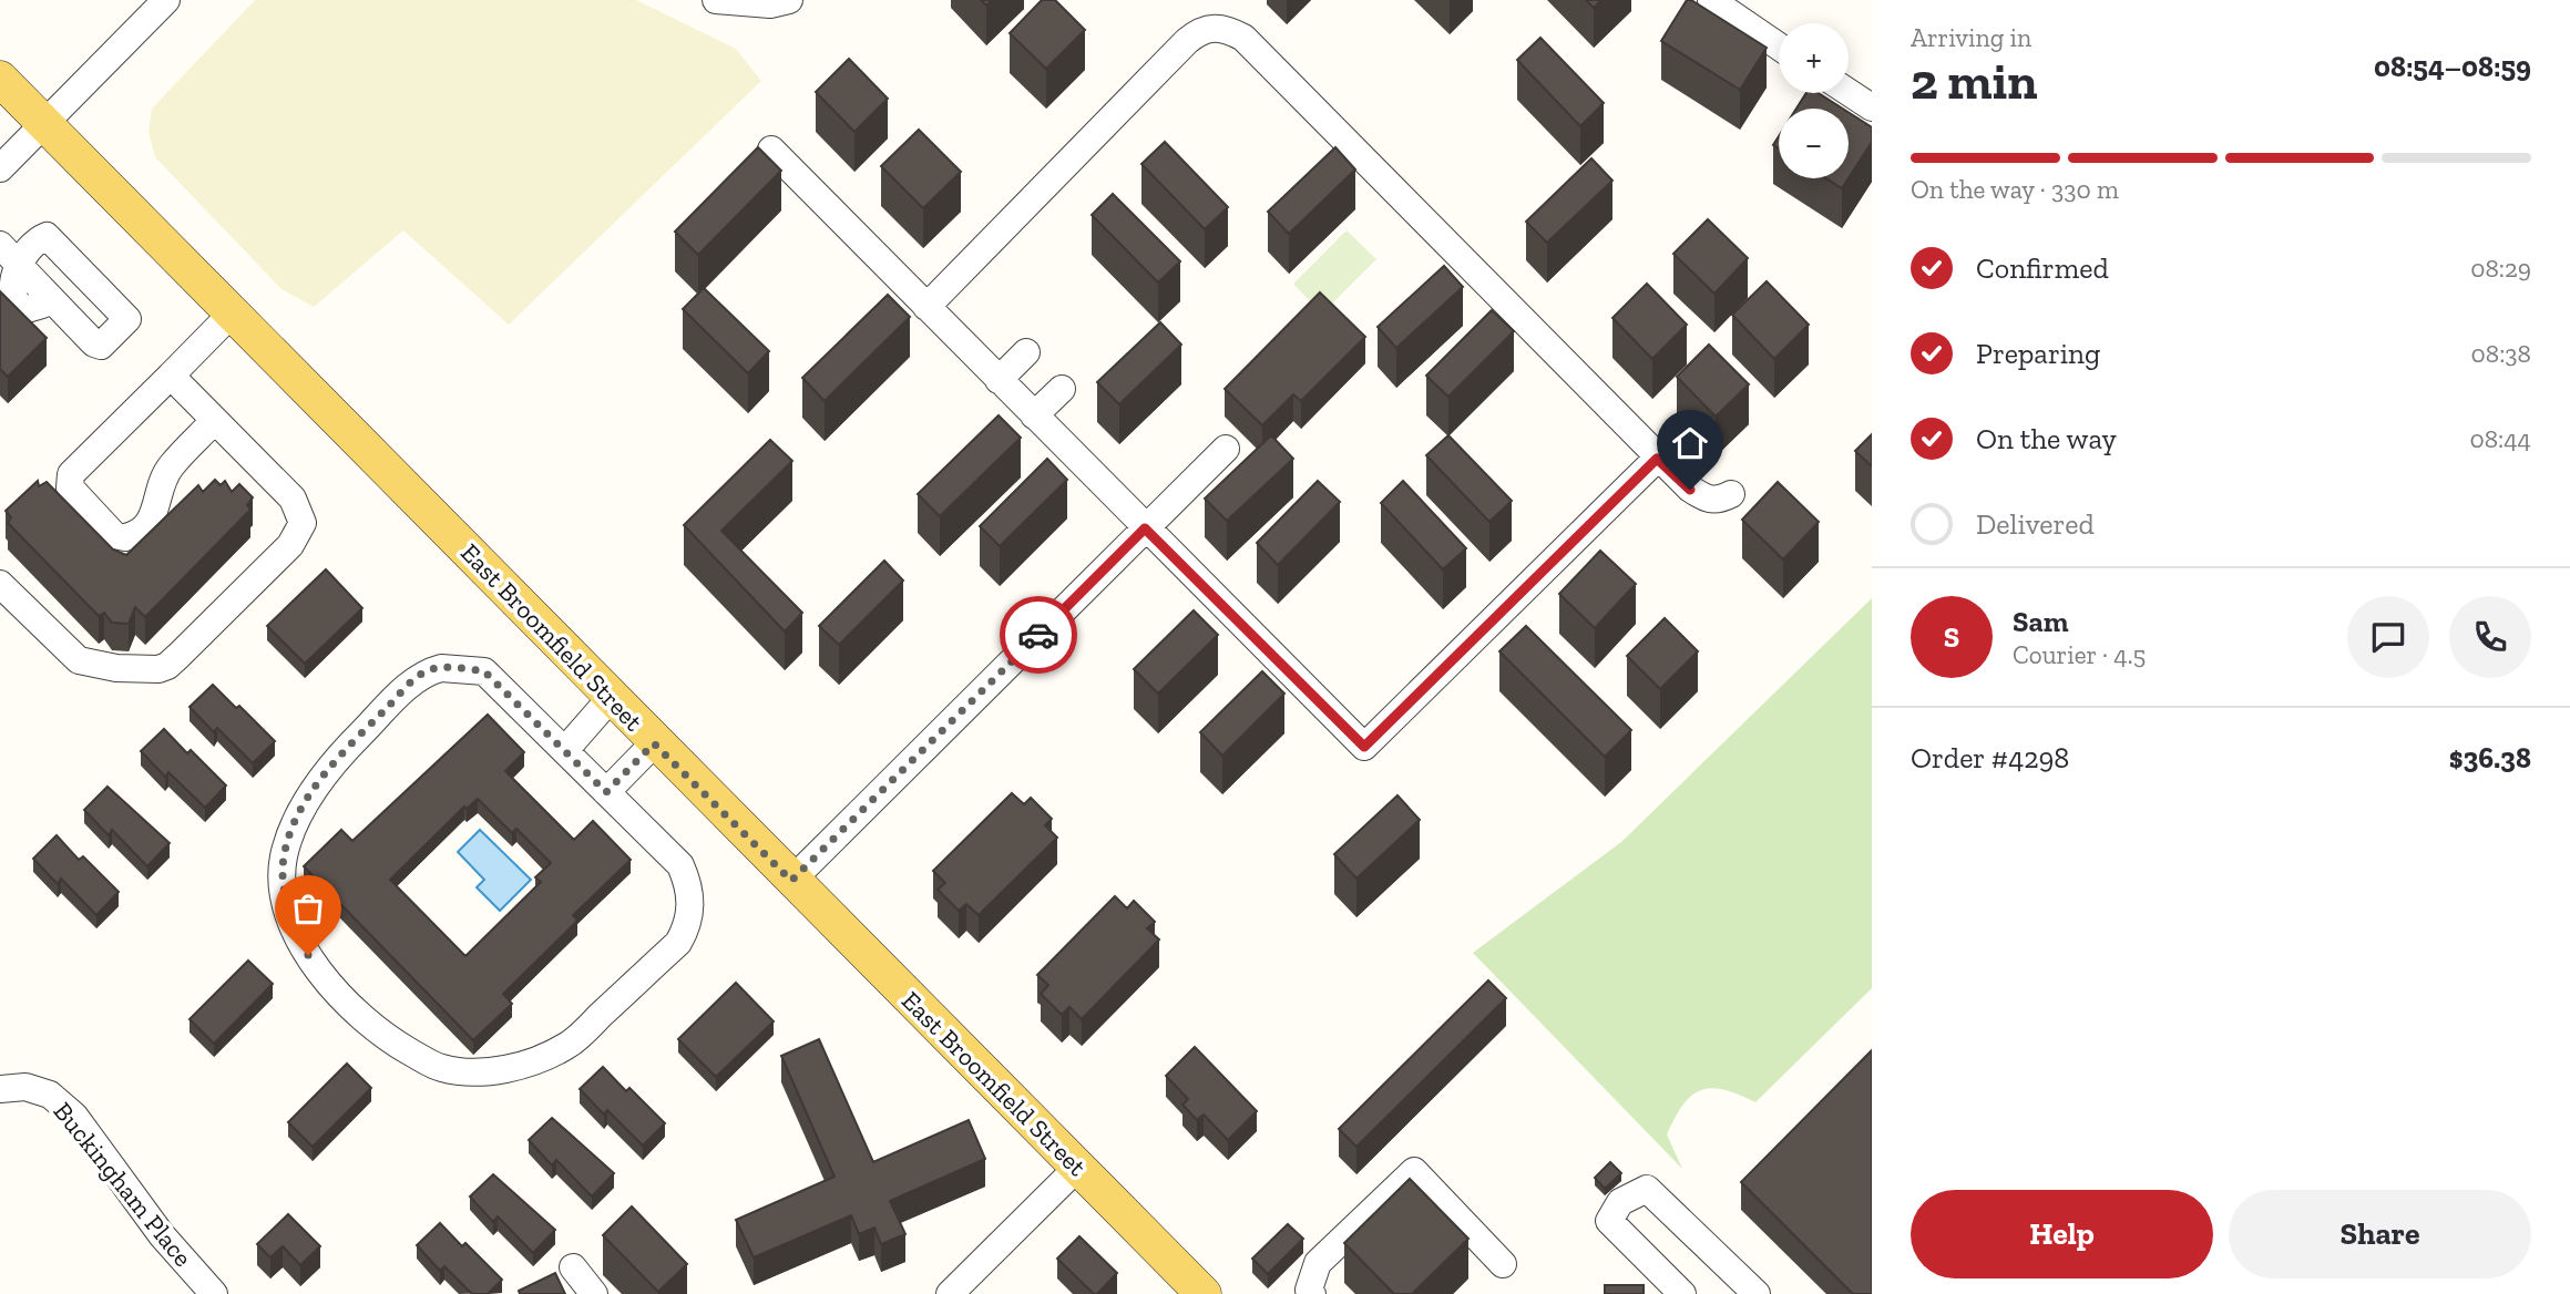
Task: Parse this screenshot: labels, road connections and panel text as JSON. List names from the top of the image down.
{
  "streets": {
    "main road": ["East Broomfield Street"],
    "street": ["Buckingham Place"]
  },
  "page": {
    "heading": ["2 min", "Arriving in", "08:54–08:59"],
    "panel": [
      "Sam",
      "Courier · 4.5",
      "Order #4298",
      "$36.38"
    ],
    "map_buttons": ["+", "−"],
    "bar": "On the way · 330 m",
    "list": [
      ["Confirmed", "08:29"],
      ["Preparing", "08:38"],
      ["On the way", "08:44"],
      "Delivered"
    ],
    "round": "S",
    "buttons": ["Help", "Share"]
  }
}
